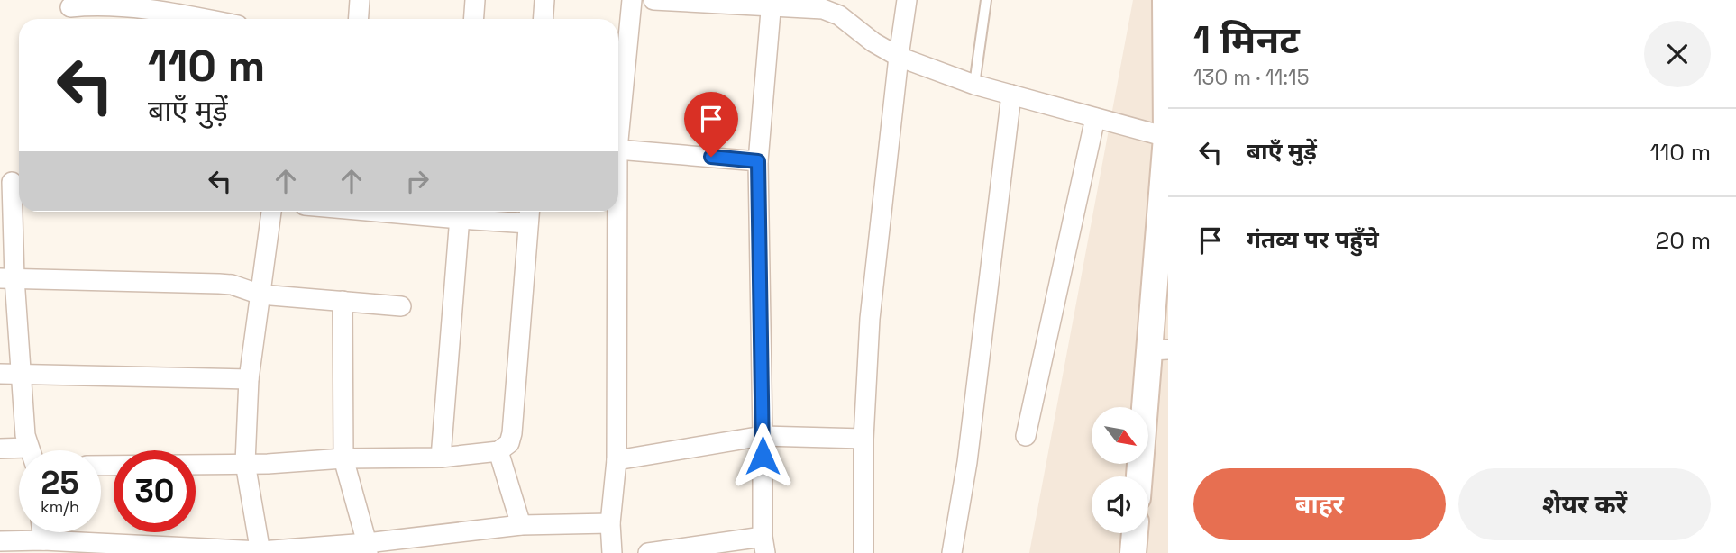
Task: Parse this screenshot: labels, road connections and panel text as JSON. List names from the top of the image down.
{
  "north": "bottom right",
  "page": {
    "heading": ["1 मिनट", "130 m · 11:15"],
    "turn": ["110 m", "बाएँ मुड़ें"],
    "list": [
      {
        "name": "बाएँ मुड़ें",
        "value": "110 m"
      },
      {
        "name": "गंतव्य पर पहुँचे",
        "value": "20 m"
      }
    ],
    "speed": "25 km/h",
    "limit": "30",
    "buttons": ["बाहर", "शेयर करें"]
  }
}
